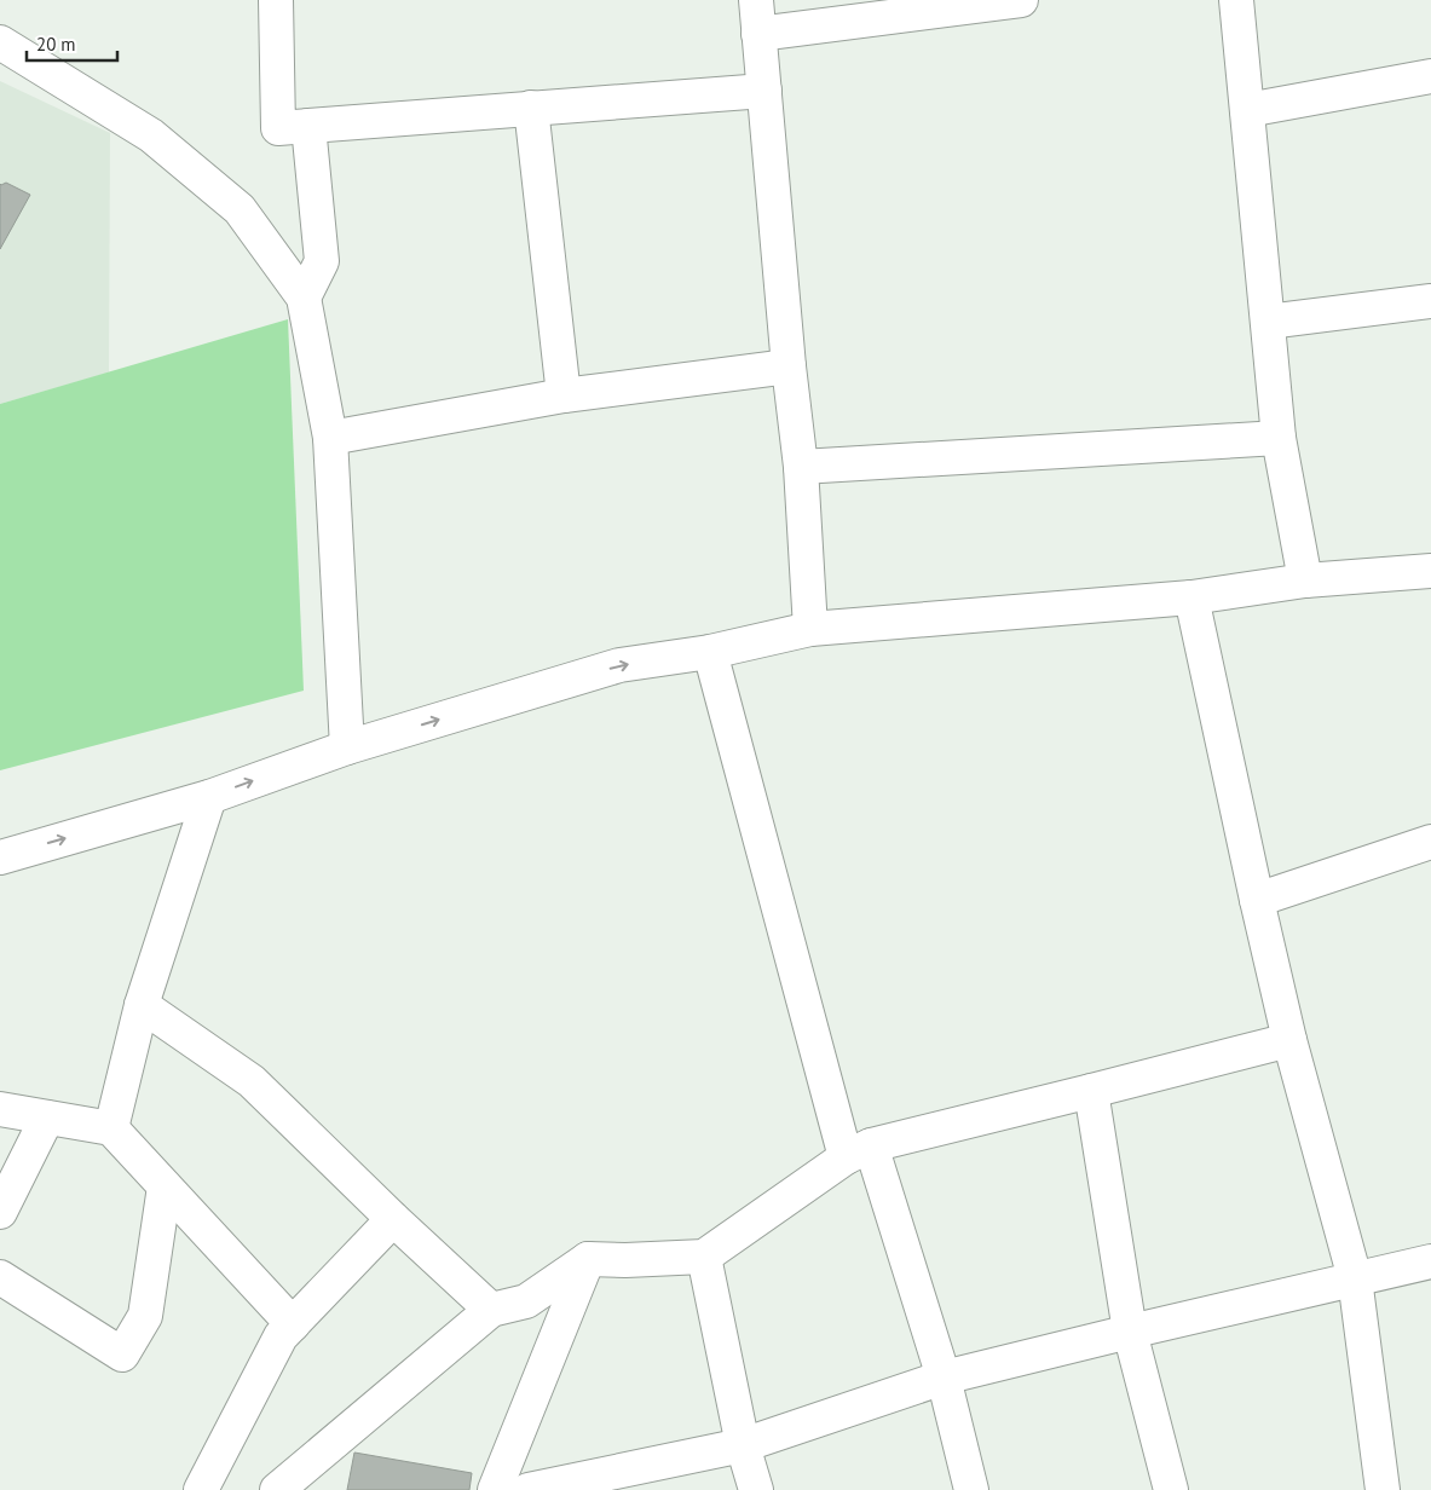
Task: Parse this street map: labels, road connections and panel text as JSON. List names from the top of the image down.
{
  "scale_bar": "20 m"
}
